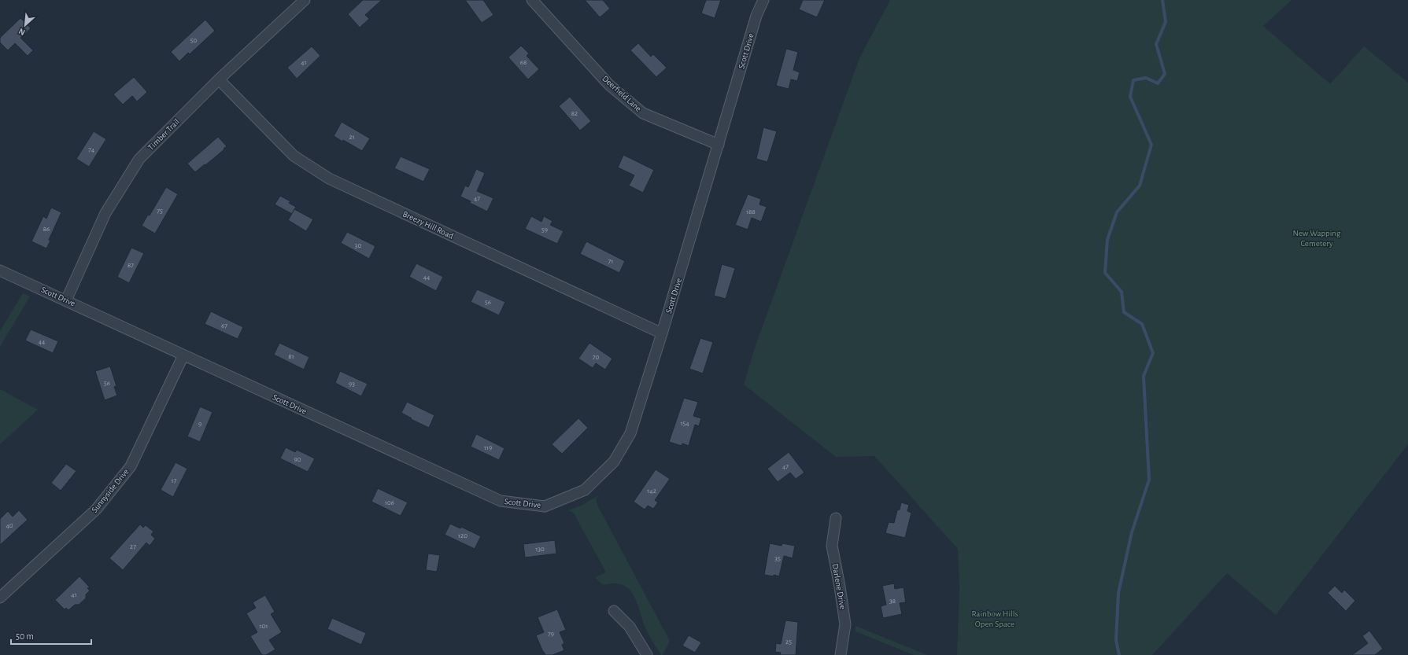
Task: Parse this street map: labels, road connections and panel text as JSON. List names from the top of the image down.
{
  "streets": {
    "street": [
      "Scott Drive",
      "Deerfield Lane",
      "Timber Trail",
      "Breezy Hill Road",
      "Sunnyside Drive",
      "Darlene Drive"
    ]
  },
  "crossings": [
    ["Scott Drive", "Deerfield Lane"],
    ["Scott Drive", "Timber Trail"],
    ["Scott Drive", "Breezy Hill Road"],
    ["Scott Drive", "Sunnyside Drive"],
    ["Timber Trail", "Breezy Hill Road"]
  ],
  "parks": ["New Wapping Cemetery", "Rainbow Hills Open Space"],
  "house_numbers": [
    "50",
    "41",
    "68",
    "82",
    "21",
    "74",
    "47",
    "75",
    "188",
    "86",
    "59",
    "30",
    "71",
    "87",
    "44",
    "56",
    "67",
    "44",
    "81",
    "70",
    "56",
    "93",
    "154",
    "9",
    "119",
    "90",
    "47",
    "17",
    "142",
    "106",
    "40",
    "120",
    "27",
    "130",
    "35",
    "41",
    "38",
    "101",
    "79",
    "25"
  ],
  "scale_bar": "50 m",
  "north": "bottom left"
}
